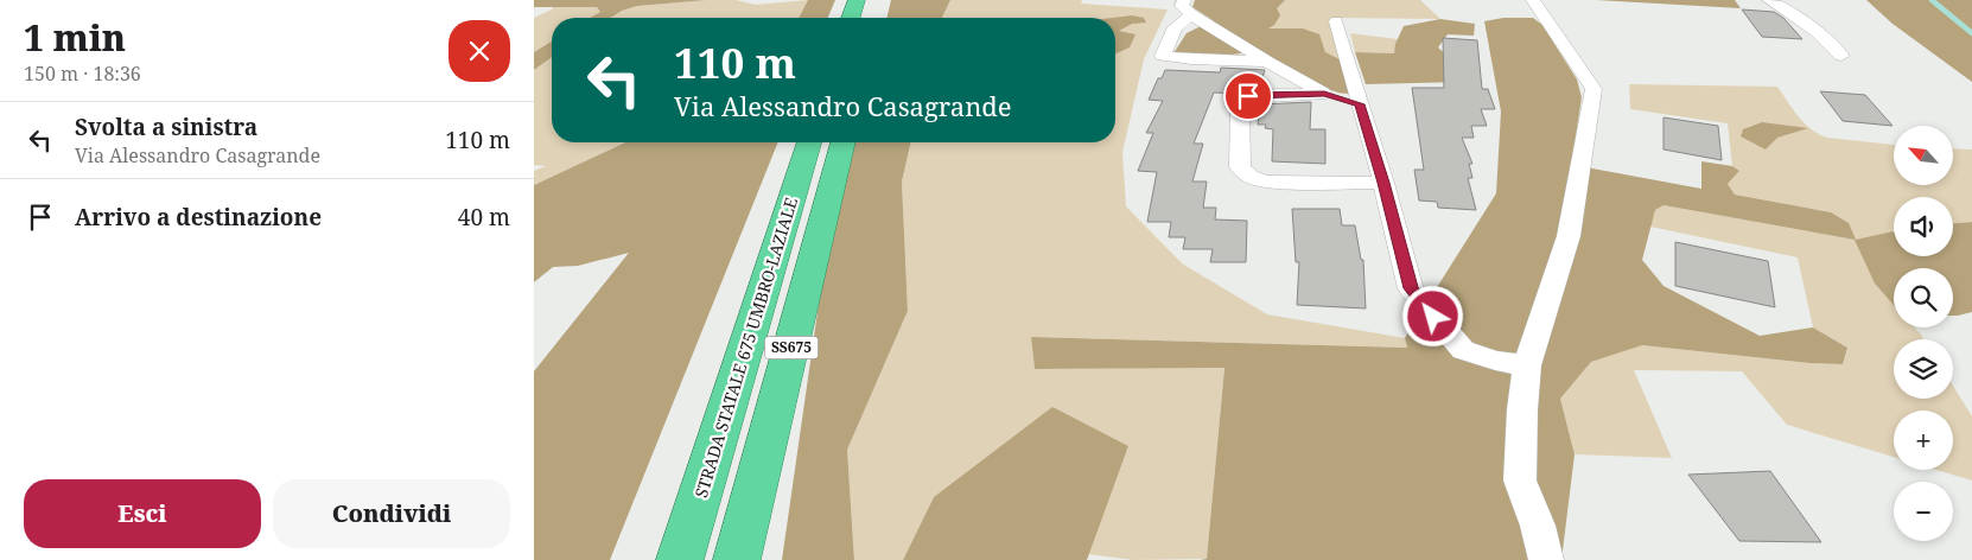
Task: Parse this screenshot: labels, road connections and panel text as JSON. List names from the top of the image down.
{
  "streets": {
    "highway": ["STRADA STATALE 675 UMBRO-LAZIALE", "SS675"]
  },
  "north": "top left",
  "page": {
    "heading": ["1 min", "150 m · 18:36"],
    "turn": ["110 m", "Via Alessandro Casagrande"],
    "list": [
      {
        "name": "Svolta a sinistra",
        "note": "Via Alessandro Casagrande",
        "value": "110 m"
      },
      {
        "name": "Arrivo a destinazione",
        "value": "40 m"
      }
    ],
    "map_buttons": ["+", "−"],
    "buttons": ["Esci", "Condividi"]
  }
}
